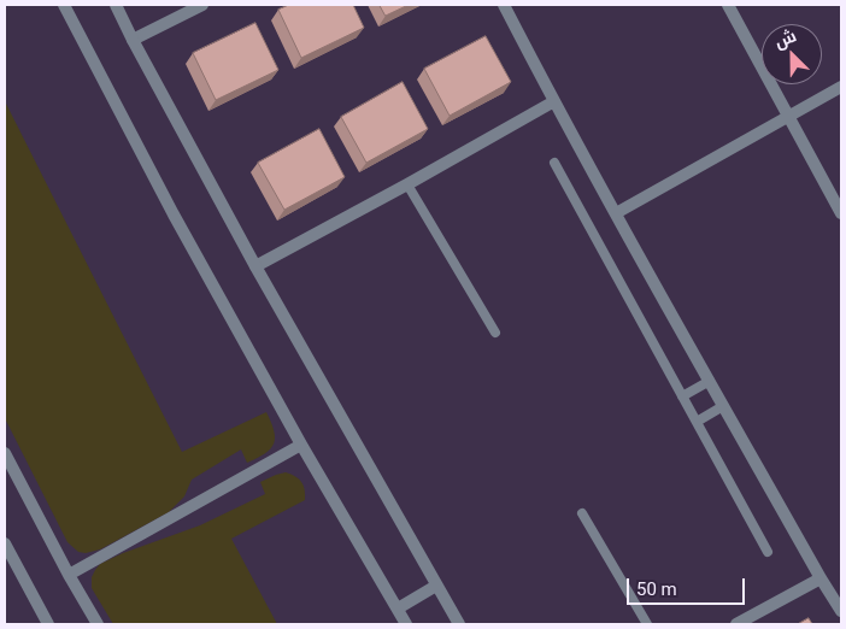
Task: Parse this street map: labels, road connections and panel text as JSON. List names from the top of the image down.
{
  "scale_bar": "50 m",
  "north": "top left"
}
